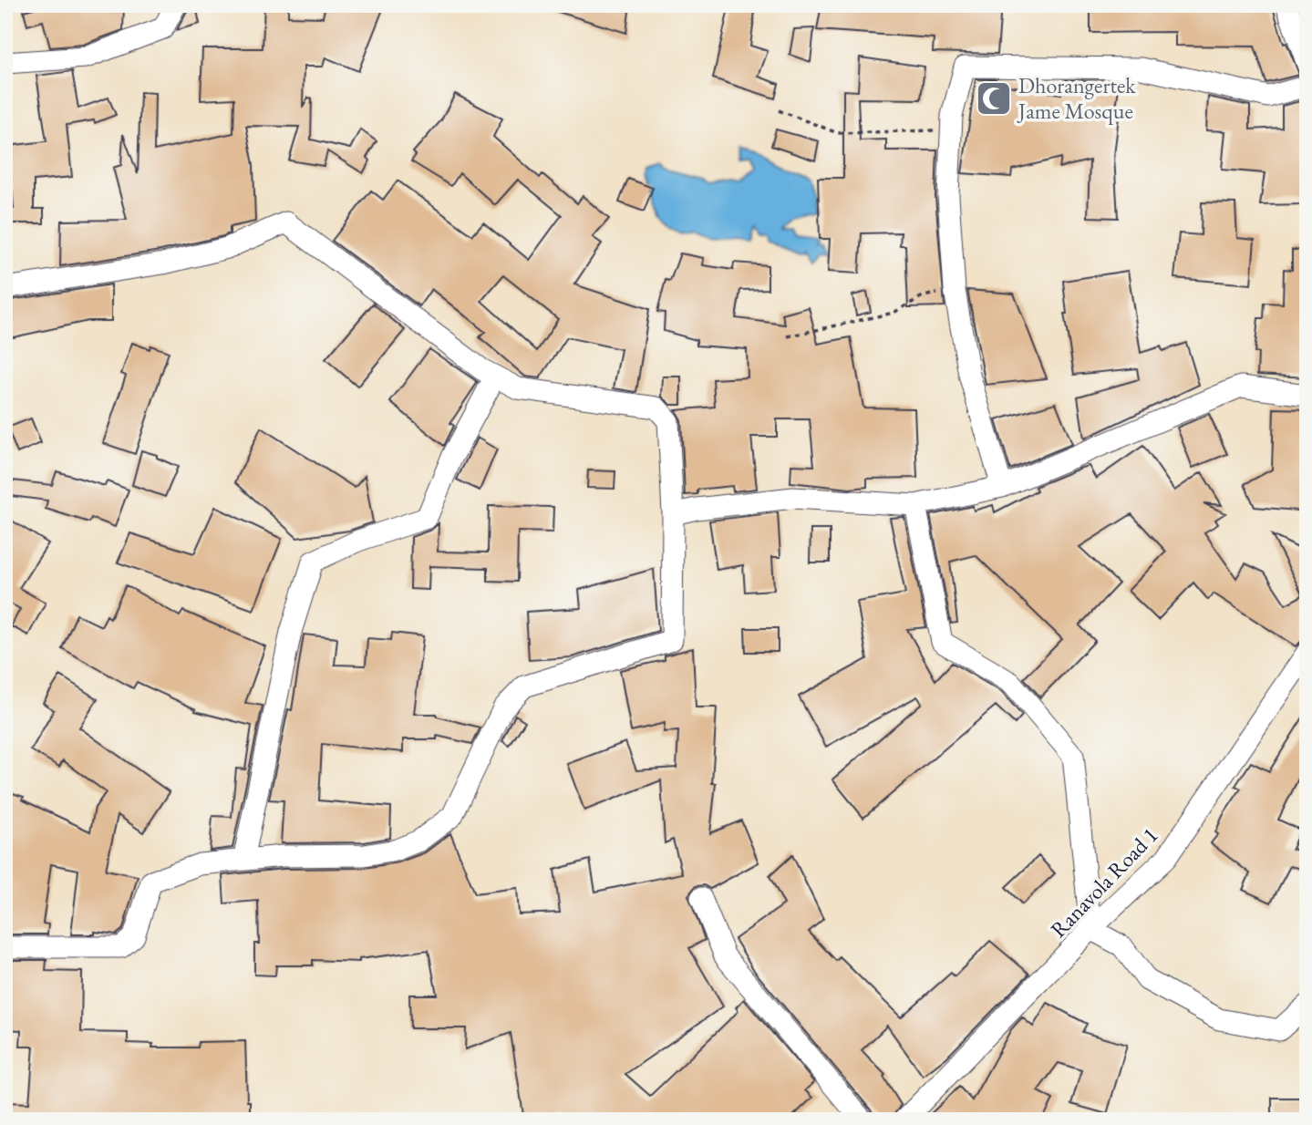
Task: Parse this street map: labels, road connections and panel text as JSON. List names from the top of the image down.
{
  "streets": {
    "street": ["Ranavola Road 1"]
  },
  "places": {
    "mosque": ["Dhorangertek Jame Mosque"]
  }
}
